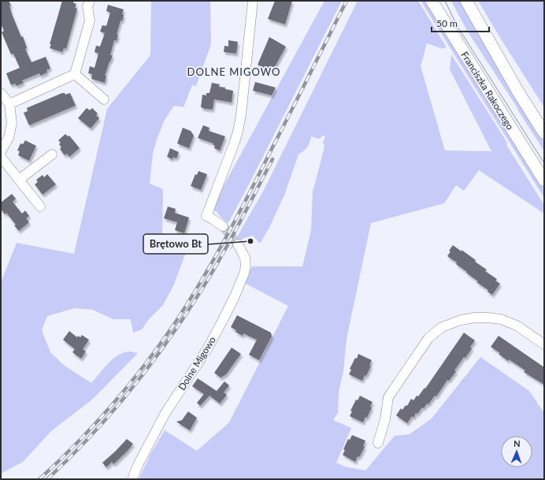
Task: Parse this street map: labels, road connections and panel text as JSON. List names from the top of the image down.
{
  "streets": {
    "main road": ["Franciszka Rakoczego"],
    "street": ["Dolne Migowo"]
  },
  "districts": ["DOLNE MIGOWO"],
  "places": ["Brętowo Bt"],
  "scale_bar": "50 m",
  "north": "top"
}
